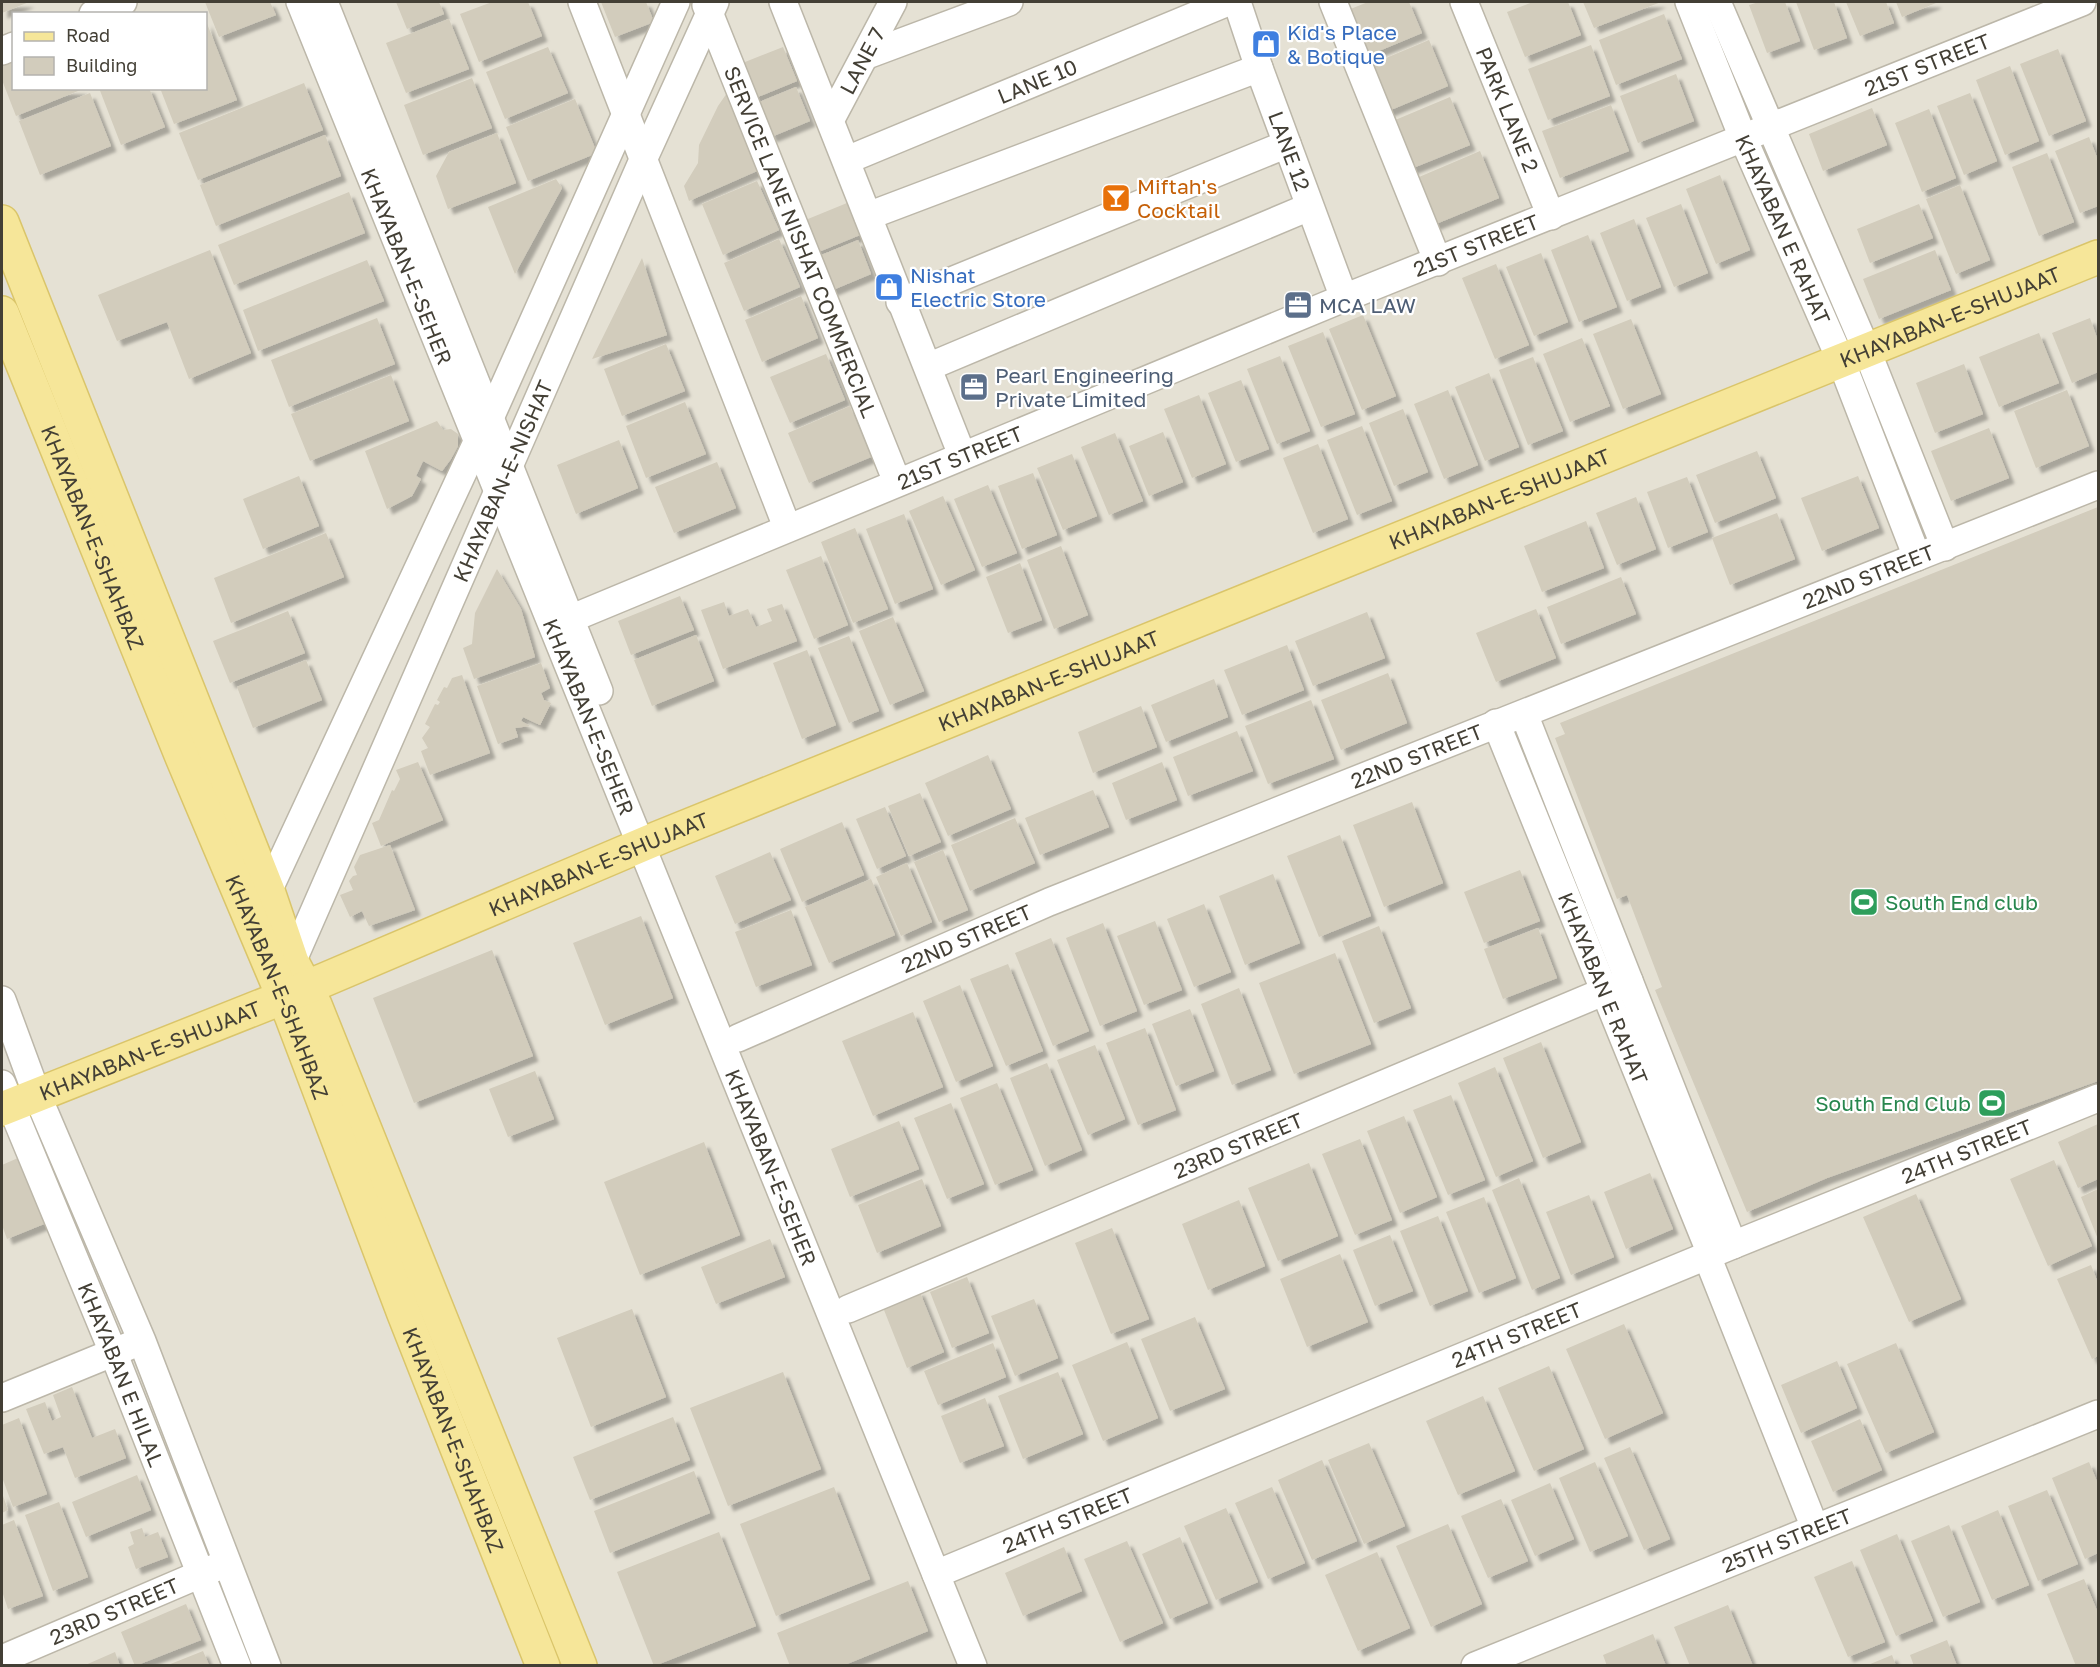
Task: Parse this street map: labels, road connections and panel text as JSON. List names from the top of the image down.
{
  "streets": {
    "main road": ["KHAYABAN-E-SHUJAAT", "KHAYABAN-E-SHAHBAZ"],
    "street": [
      "LANE 7",
      "21ST STREET",
      "LANE 10",
      "PARK LANE 2",
      "LANE 12",
      "KHAYABAN E RAHAT",
      "SERVICE LANE NISHAT COMMERCIAL",
      "KHAYABAN-E-SEHER",
      "KHAYABAN-E-NISHAT",
      "22ND STREET",
      "23RD STREET",
      "24TH STREET",
      "KHAYABAN E HILAL",
      "25TH STREET"
    ]
  },
  "crossings": [
    ["21ST STREET", "PARK LANE 2"],
    ["21ST STREET", "LANE 12"],
    ["21ST STREET", "KHAYABAN E RAHAT"],
    ["21ST STREET", "SERVICE LANE NISHAT COMMERCIAL"],
    ["21ST STREET", "KHAYABAN-E-SEHER"],
    ["LANE 10", "LANE 12"],
    ["KHAYABAN E RAHAT", "KHAYABAN-E-SHUJAAT"],
    ["KHAYABAN E RAHAT", "22ND STREET"],
    ["KHAYABAN E RAHAT", "23RD STREET"],
    ["KHAYABAN E RAHAT", "24TH STREET"],
    ["SERVICE LANE NISHAT COMMERCIAL", "KHAYABAN-E-NISHAT"],
    ["KHAYABAN-E-SEHER", "KHAYABAN-E-SHUJAAT"],
    ["KHAYABAN-E-SEHER", "KHAYABAN-E-NISHAT"],
    ["KHAYABAN-E-SEHER", "22ND STREET"],
    ["KHAYABAN-E-SEHER", "23RD STREET"],
    ["KHAYABAN-E-SEHER", "24TH STREET"],
    ["KHAYABAN-E-SHUJAAT", "KHAYABAN-E-NISHAT"],
    ["KHAYABAN-E-SHUJAAT", "KHAYABAN-E-SHAHBAZ"],
    ["KHAYABAN-E-SHUJAAT", "KHAYABAN E HILAL"],
    ["KHAYABAN-E-NISHAT", "KHAYABAN-E-SHAHBAZ"],
    ["23RD STREET", "KHAYABAN E HILAL"]
  ],
  "places": {
    "shop": ["Kid's Place & Botique", "Nishat Electric Store"],
    "bar": ["Miftah's Cocktail"],
    "office": ["MCA LAW", "Pearl Engineering Private Limited"],
    "sports": ["South End club", "South End Club"]
  },
  "legend": ["Road", "Building"]
}
